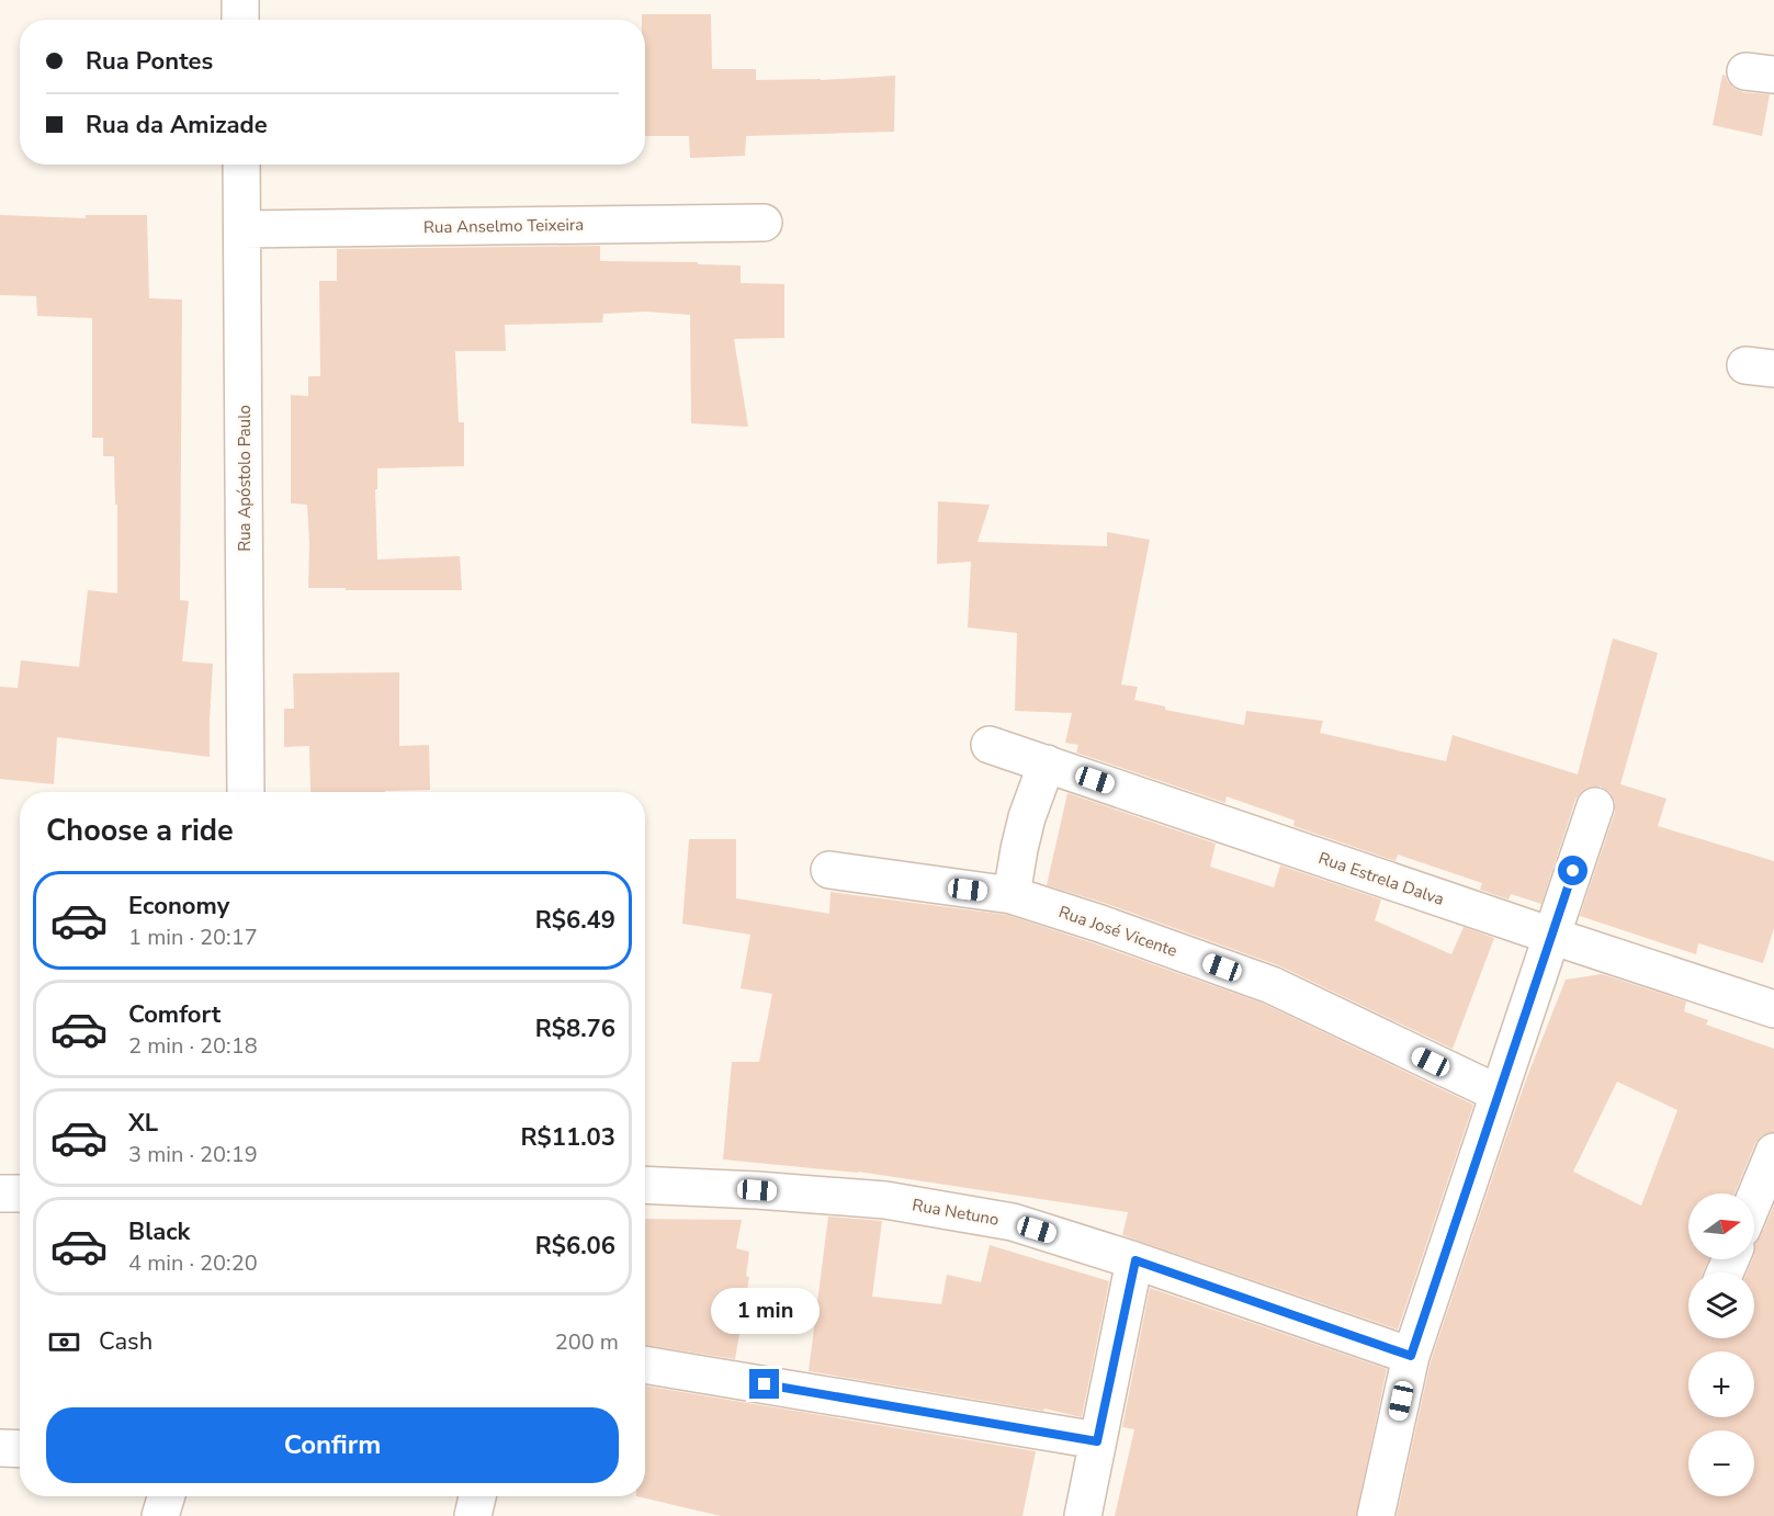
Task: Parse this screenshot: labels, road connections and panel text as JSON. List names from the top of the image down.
{
  "streets": {
    "street": [
      "Rua Anselmo Teixeira",
      "Rua Apóstolo Paulo",
      "Rua Estrela Dalva",
      "Rua José Vicente",
      "Rua Netuno"
    ]
  },
  "crossings": [
    ["Rua Anselmo Teixeira", "Rua Apóstolo Paulo"]
  ],
  "north": "right",
  "page": {
    "banner": ["Rua Pontes", "Rua da Amizade"],
    "heading": "Choose a ride",
    "list": [
      {
        "name": "Economy",
        "note": "1 min · 20:17",
        "value": "R$6.49"
      },
      {
        "name": "Comfort",
        "note": "2 min · 20:18",
        "value": "R$8.76"
      },
      {
        "name": "XL",
        "note": "3 min · 20:19",
        "value": "R$11.03"
      },
      {
        "name": "Black",
        "note": "4 min · 20:20",
        "value": "R$6.06"
      }
    ],
    "map_buttons": ["+", "−"],
    "bubble": "1 min",
    "pay": ["Cash", "200 m"],
    "buttons": "Confirm"
  }
}
